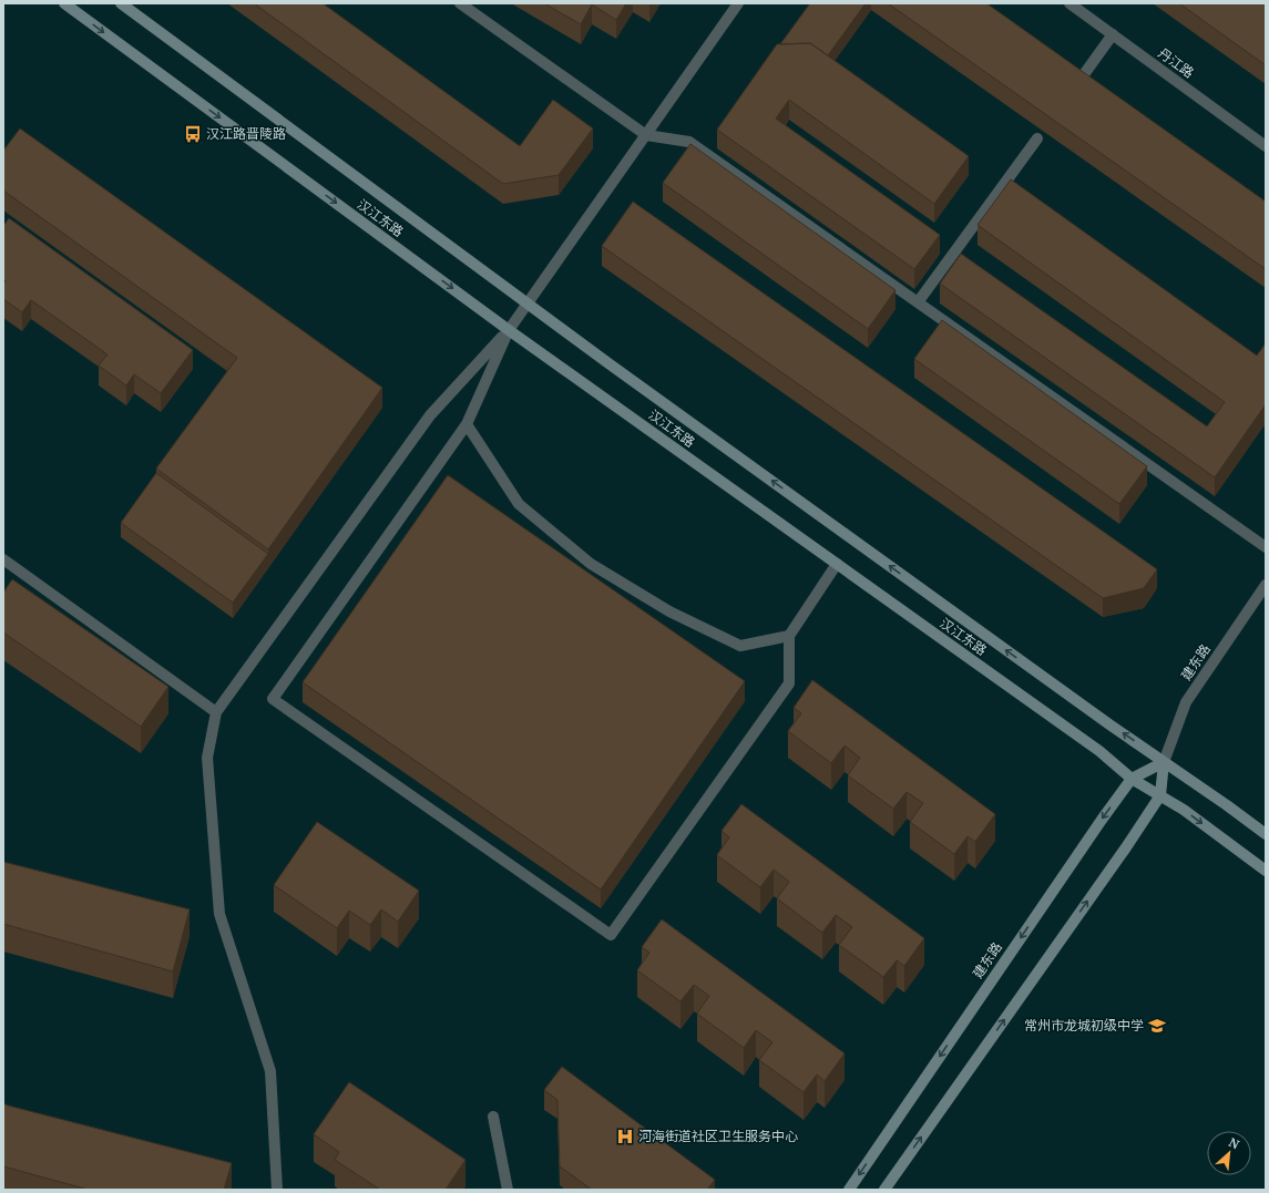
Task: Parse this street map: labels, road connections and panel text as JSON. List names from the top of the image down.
{
  "streets": {
    "street": ["丹江路", "汉江东路", "建东路"]
  },
  "crossings": [
    ["汉江东路", "建东路"]
  ],
  "places": {
    "bus stop": ["汉江路晋陵路"],
    "school or university": ["常州市龙城初级中学"],
    "hospital": ["河海街道社区卫生服务中心"]
  },
  "north": "top right"
}
